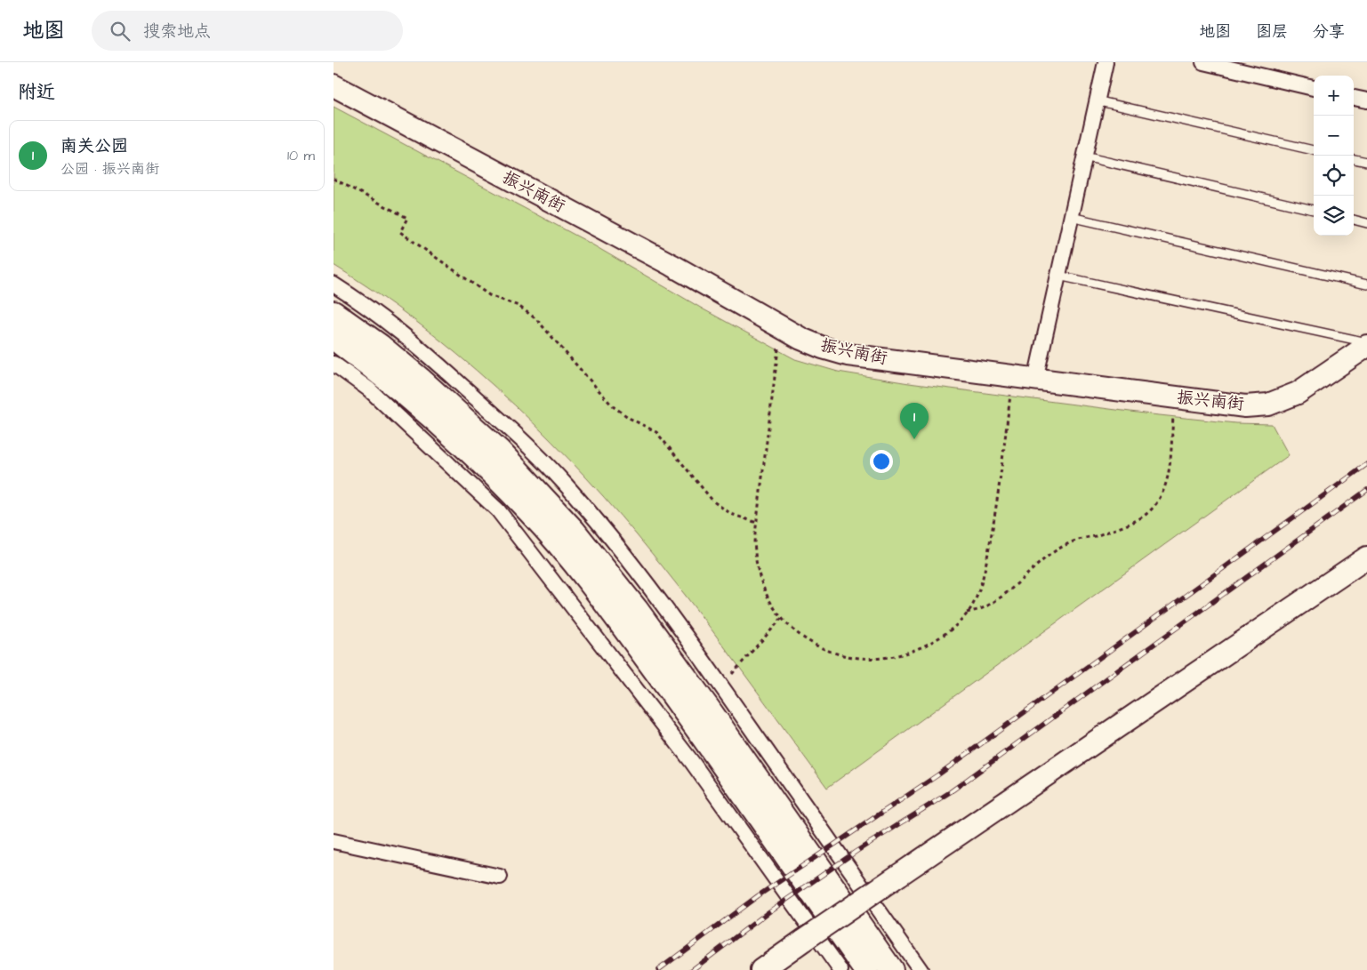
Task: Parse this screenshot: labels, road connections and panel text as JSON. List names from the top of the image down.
{
  "streets": {
    "street": ["振兴南街"]
  },
  "page": {
    "header": "地图",
    "search": "搜索地点",
    "nav": ["地图", "图层", "分享"],
    "heading": "附近",
    "map_buttons": ["+", "−"],
    "list": [
      {
        "mark": "1",
        "name": "南关公园",
        "note": "公园 · 振兴南街",
        "value": "10 m"
      }
    ],
    "pins": "1"
  }
}
